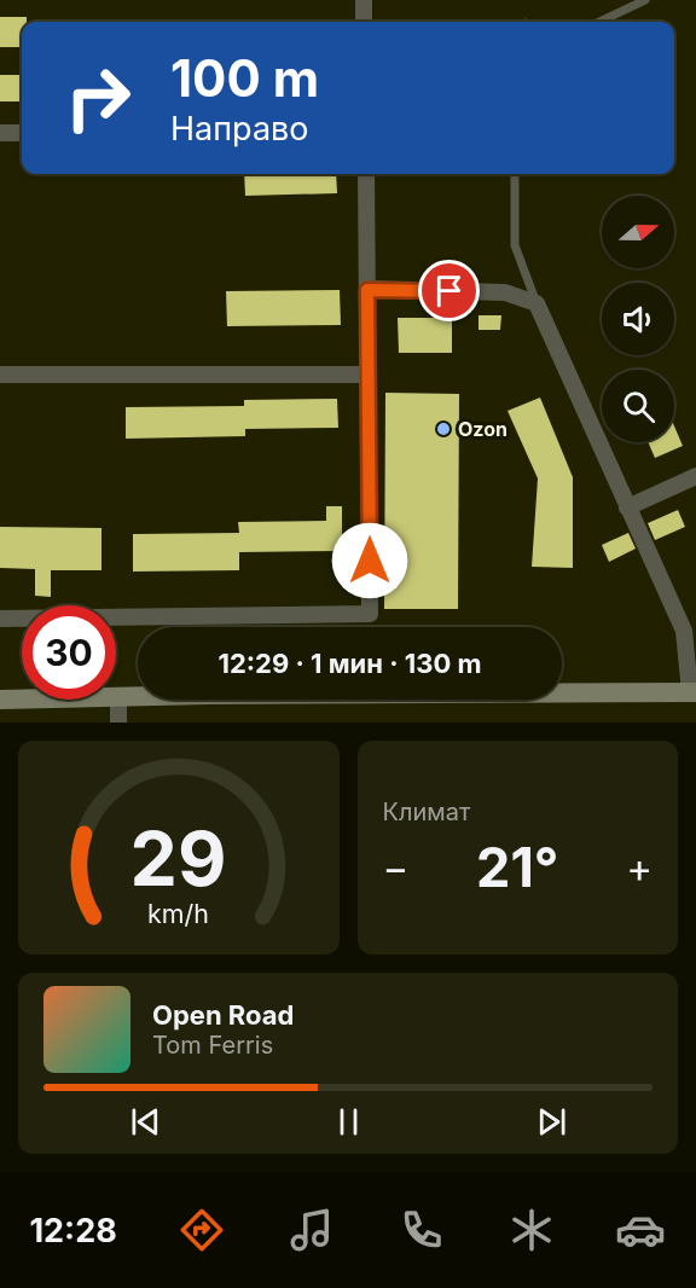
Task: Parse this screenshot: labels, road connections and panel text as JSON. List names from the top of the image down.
{
  "places": ["Ozon"],
  "north": "right",
  "page": {
    "turn": ["100 m", "Направо"],
    "limit": "30",
    "trip": "12:29 · 1 мин · 130 m",
    "tile": "Климат",
    "heat": ["−", "21°", "+"],
    "song": ["Open Road", "Tom Ferris"],
    "tabs": "12:28",
    "gauge": ["29", "km/h"]
  }
}
